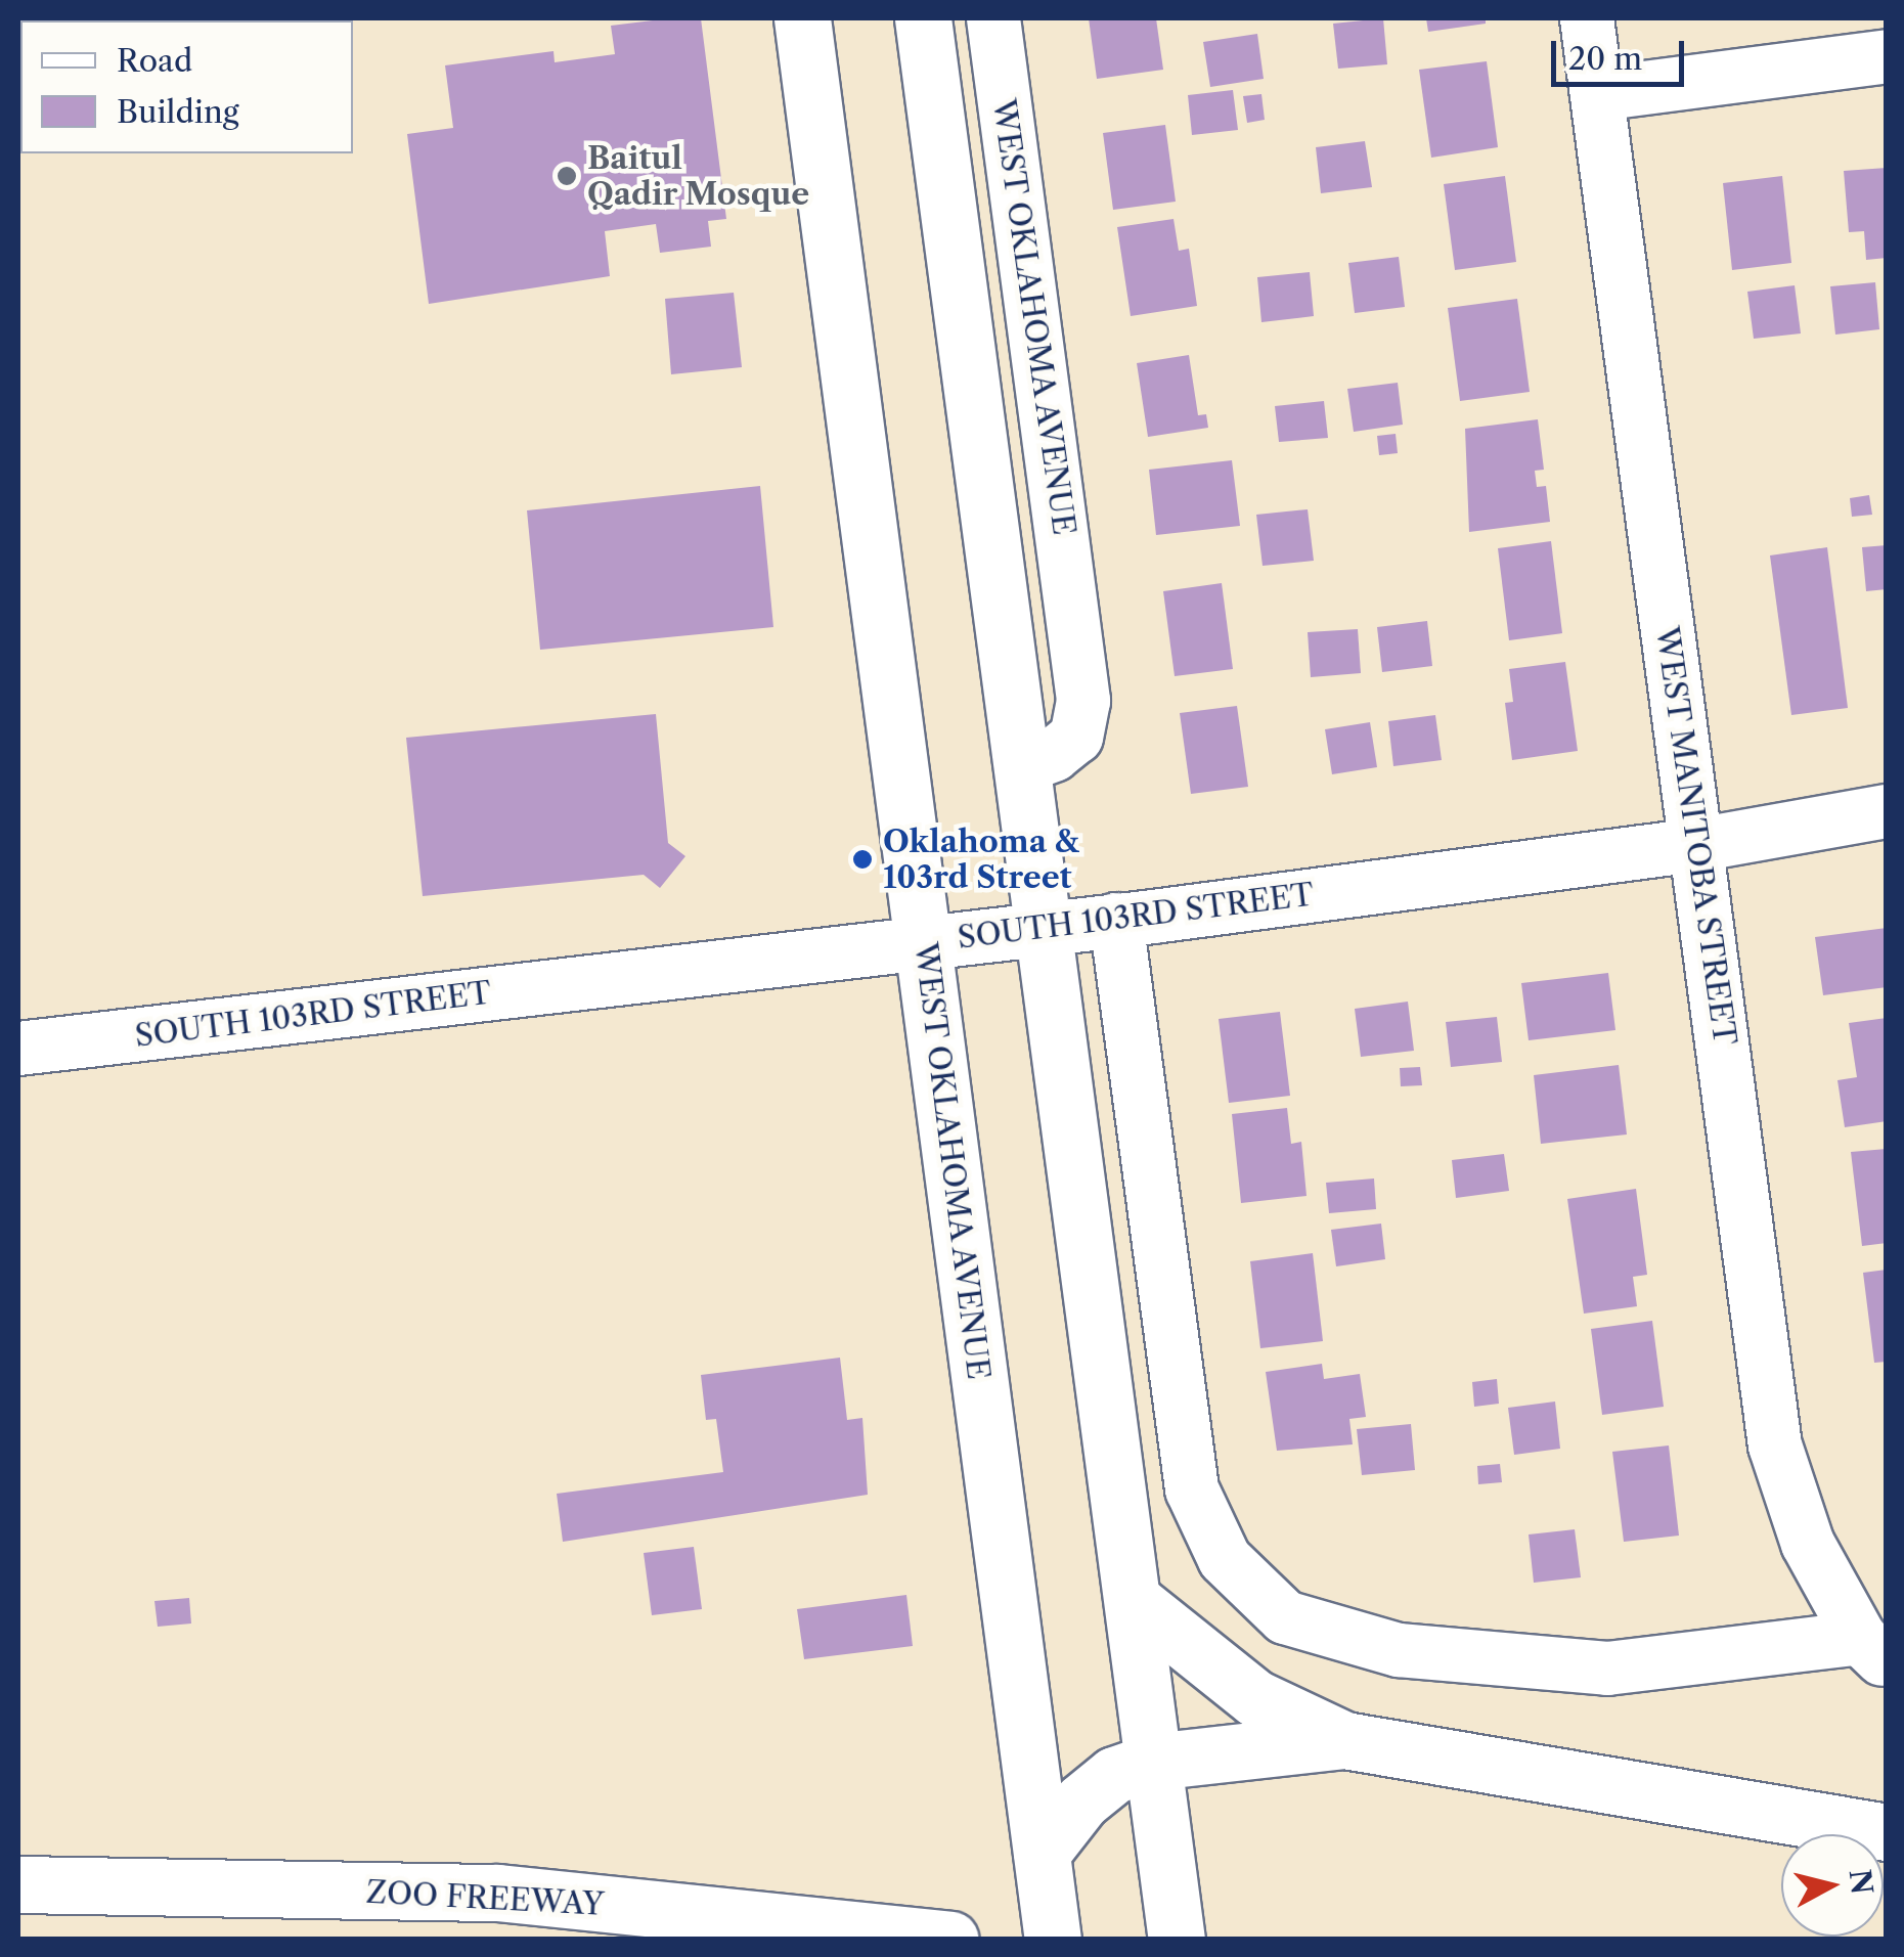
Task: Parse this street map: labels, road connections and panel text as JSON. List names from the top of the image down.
{
  "streets": {
    "main road": ["WEST OKLAHOMA AVENUE", "ZOO FREEWAY"],
    "street": ["WEST MANITOBA STREET", "SOUTH 103RD STREET"]
  },
  "crossings": [
    ["WEST OKLAHOMA AVENUE", "SOUTH 103RD STREET"],
    ["WEST MANITOBA STREET", "SOUTH 103RD STREET"]
  ],
  "places": ["Baitul Qadir Mosque", "Oklahoma & 103rd Street"],
  "legend": ["Road", "Building"],
  "scale_bar": "20 m",
  "north": "right"
}
